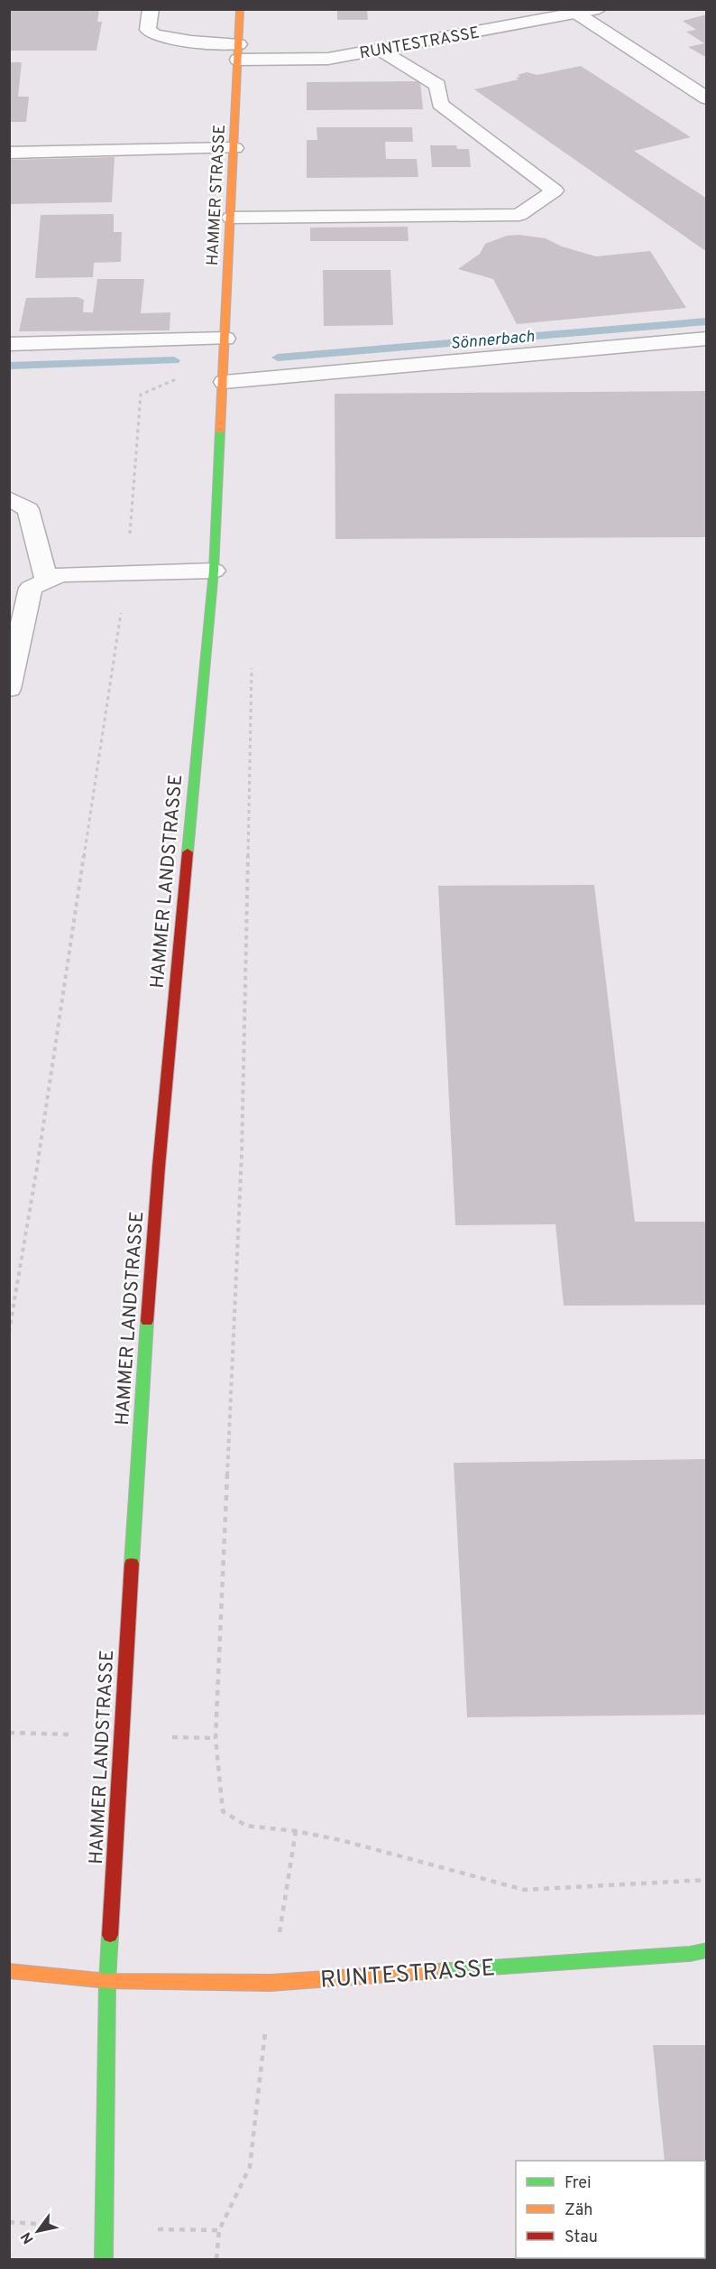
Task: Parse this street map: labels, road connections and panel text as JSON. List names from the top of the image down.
{
  "streets": {
    "street": ["RUNTESTRASSE", "HAMMER STRASSE", "HAMMER LANDSTRASSE"]
  },
  "crossings": [
    ["RUNTESTRASSE", "HAMMER STRASSE"],
    ["RUNTESTRASSE", "HAMMER LANDSTRASSE"],
    ["HAMMER STRASSE", "HAMMER LANDSTRASSE"]
  ],
  "water": ["Sönnerbach"],
  "legend": ["Frei", "Zäh", "Stau"],
  "north": "bottom left"
}
